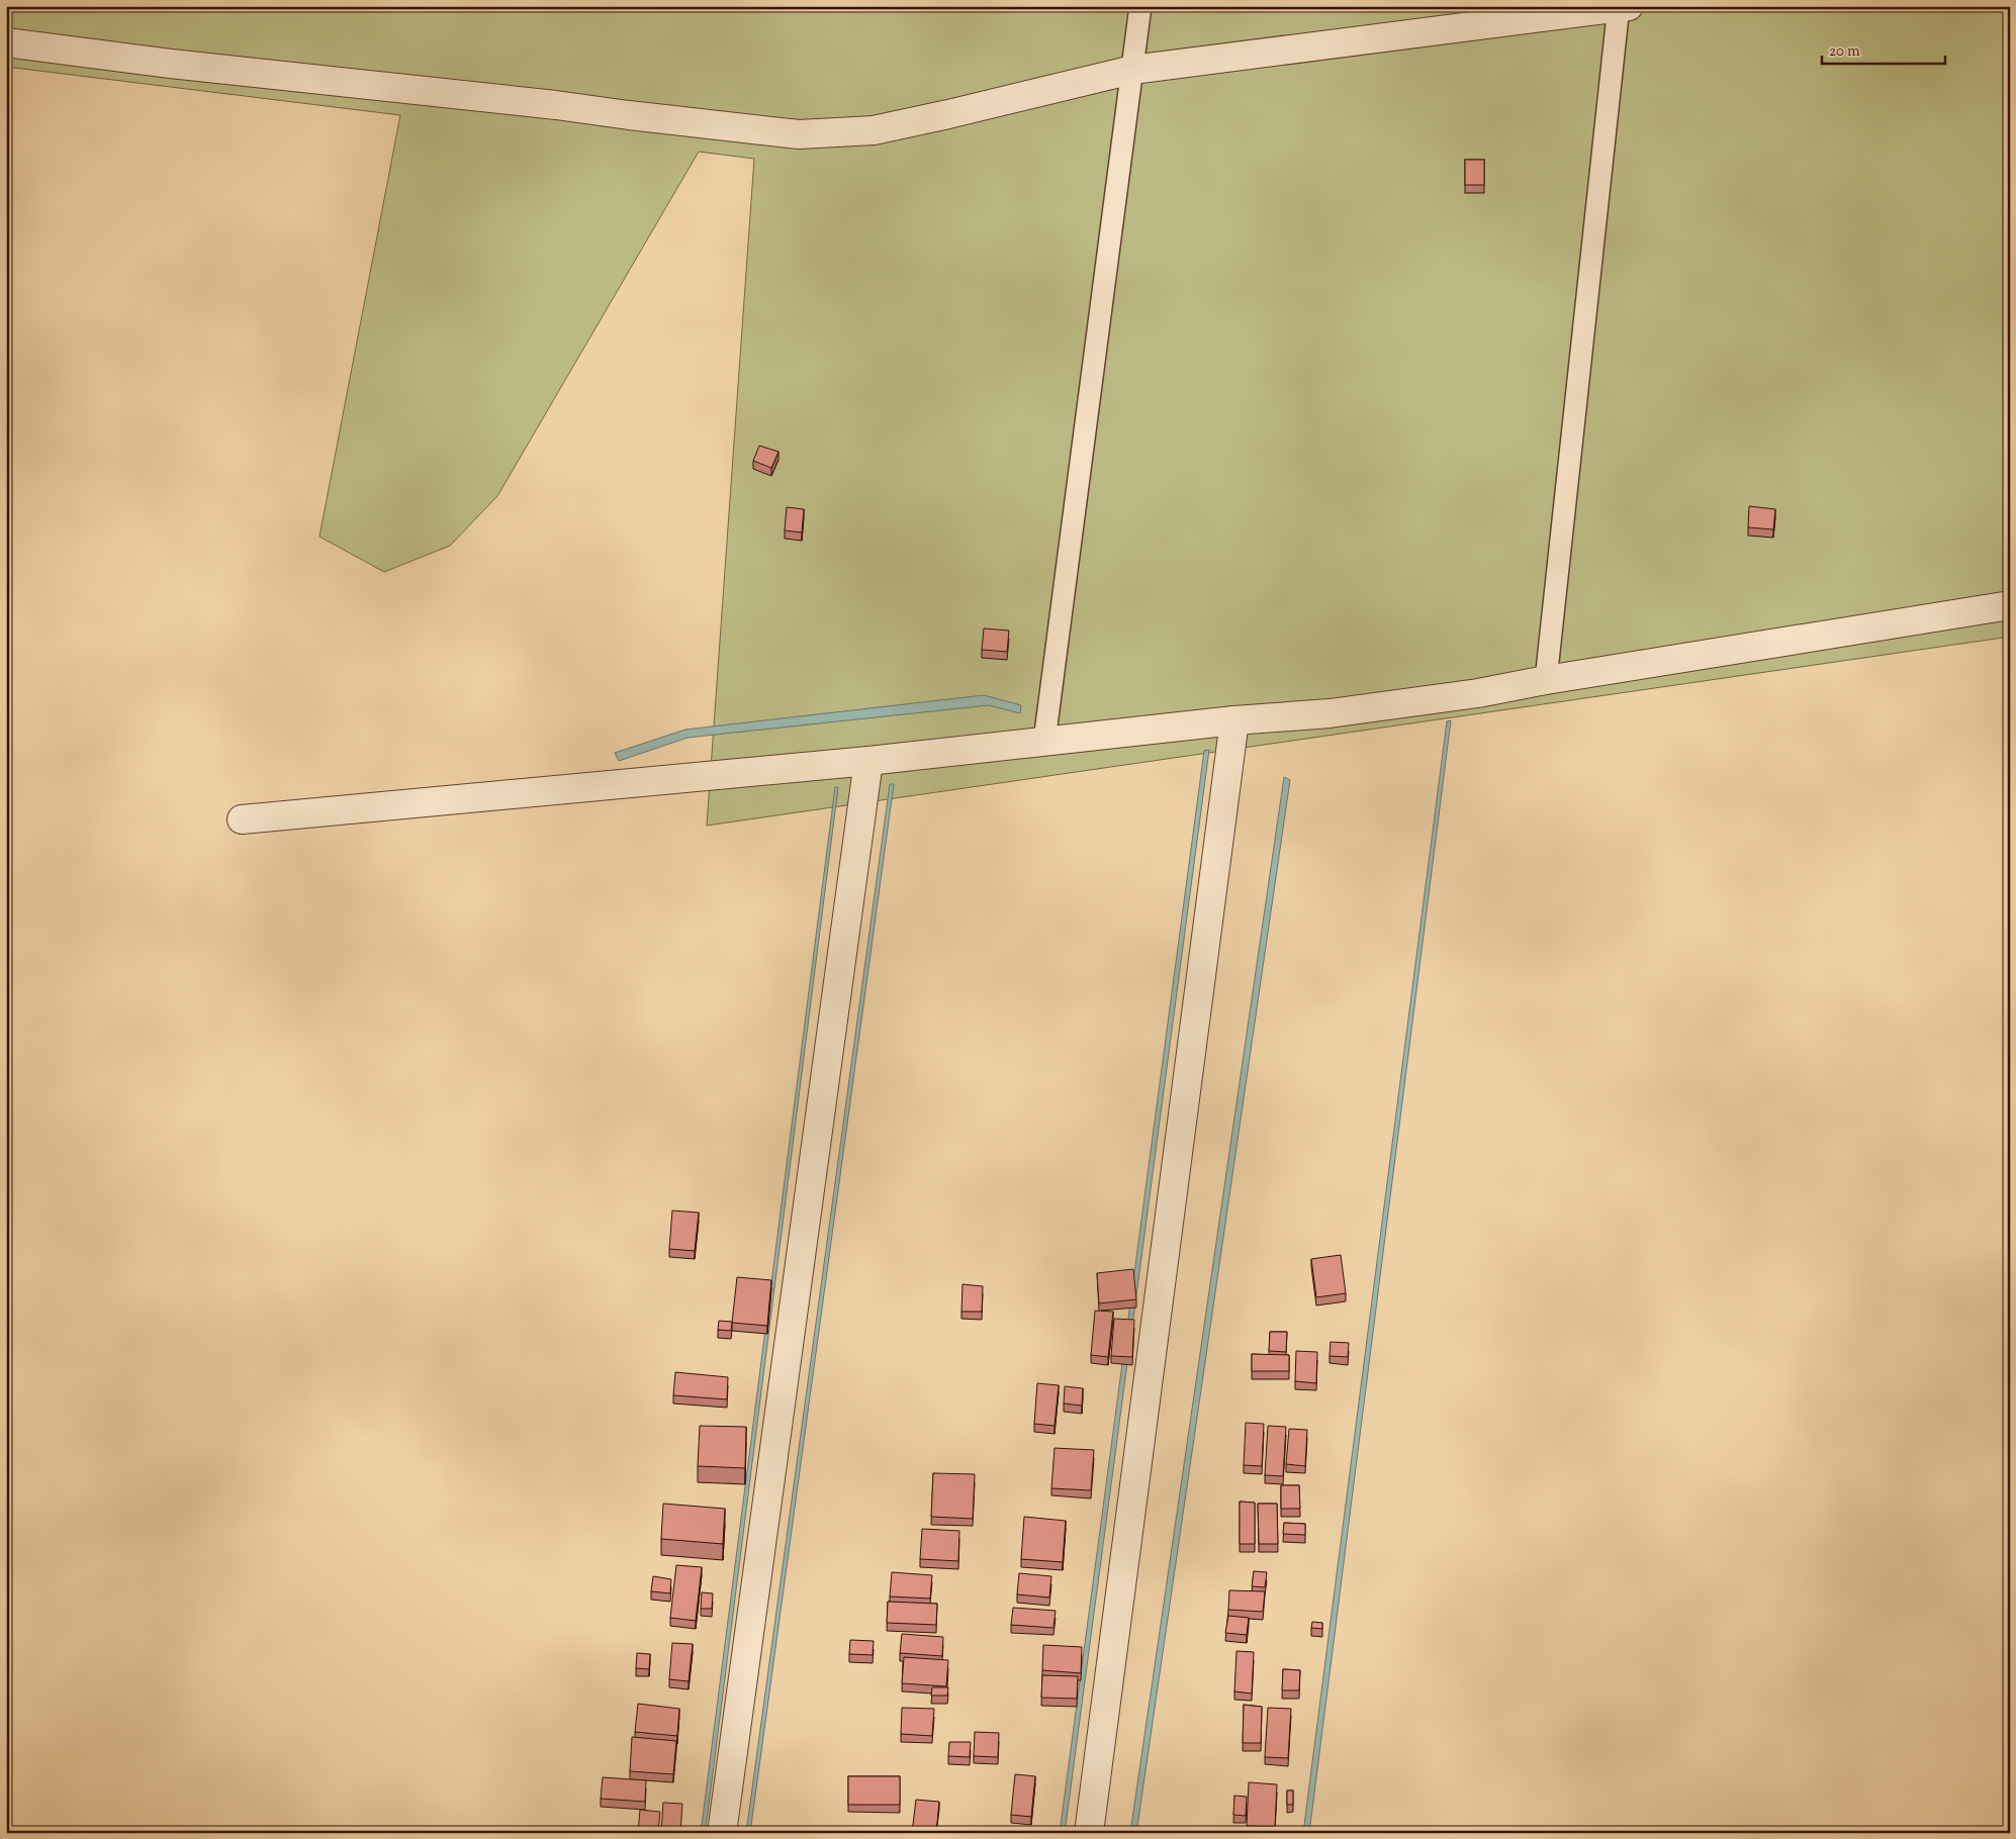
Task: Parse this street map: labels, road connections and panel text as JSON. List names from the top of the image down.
{
  "scale_bar": "20 m"
}
